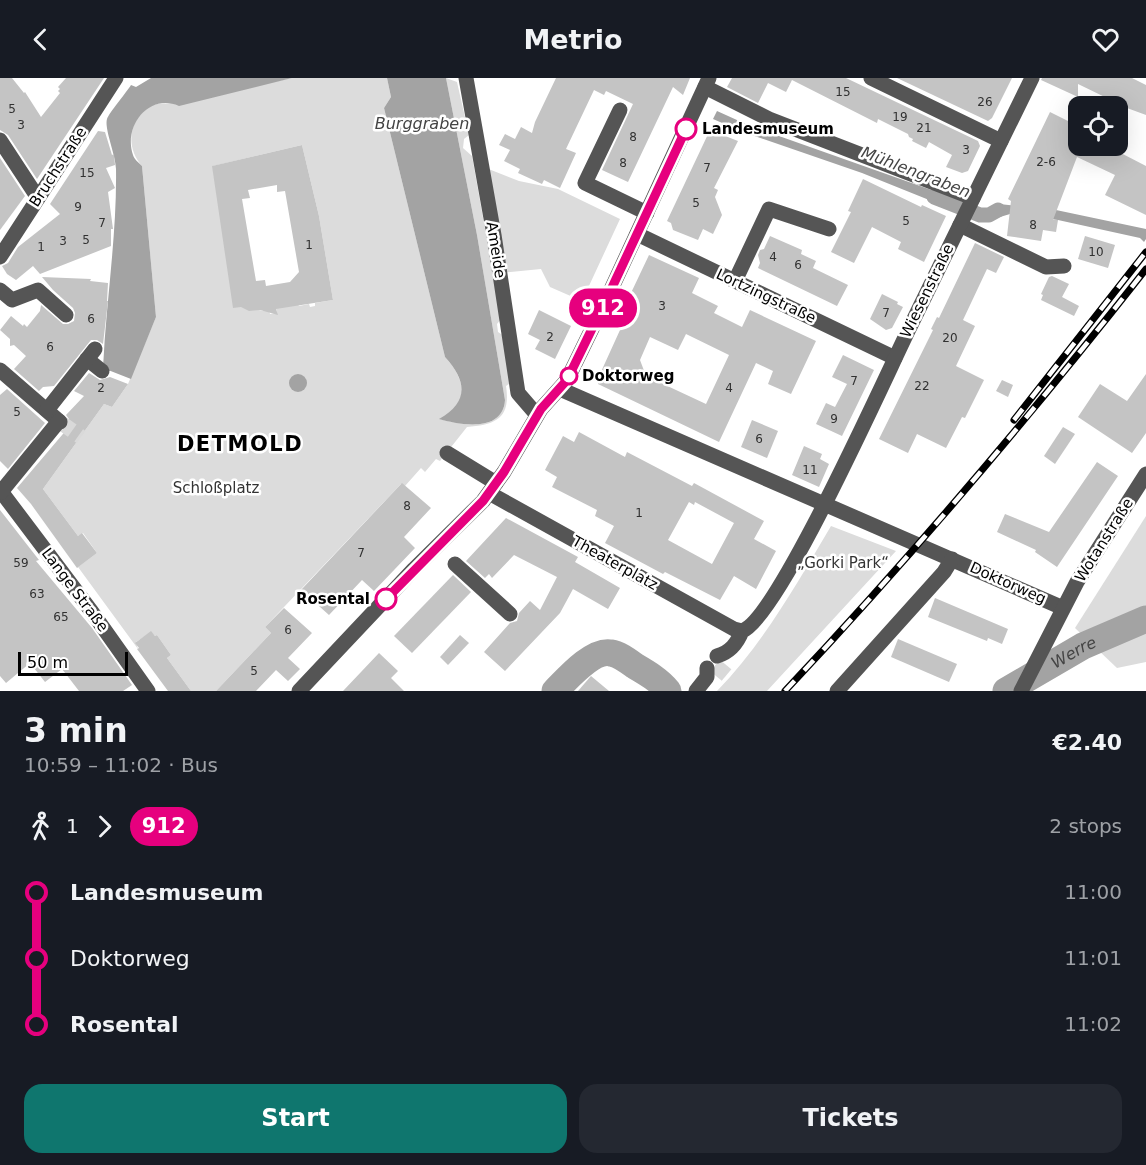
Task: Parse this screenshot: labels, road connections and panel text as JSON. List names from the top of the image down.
{
  "streets": {
    "street": [
      "Bruchstraße",
      "Ameide",
      "Wiesenstraße",
      "Lortzingstraße",
      "Wotanstraße",
      "Theaterplatz",
      "Doktorweg",
      "Lange Straße"
    ]
  },
  "crossings": [
    ["Wiesenstraße", "Lortzingstraße"],
    ["Wiesenstraße", "Theaterplatz"],
    ["Wiesenstraße", "Doktorweg"],
    ["Wotanstraße", "Doktorweg"]
  ],
  "districts": ["DETMOLD"],
  "water": ["Burggraben", "Mühlengraben", "Werre"],
  "parks": ["Schloßplatz", "„Gorki Park“"],
  "places": ["Landesmuseum", "Doktorweg", "Rosental"],
  "lines": ["bus line 912"],
  "house_numbers": [
    "15",
    "26",
    "5",
    "19",
    "3",
    "21",
    "8",
    "3",
    "2-6",
    "8",
    "7",
    "15",
    "5",
    "9",
    "5",
    "7",
    "8",
    "5",
    "3",
    "1",
    "1",
    "10",
    "4",
    "6",
    "3",
    "7",
    "6",
    "2",
    "20",
    "6",
    "7",
    "22",
    "2",
    "4",
    "5",
    "9",
    "6",
    "11",
    "8",
    "1",
    "7",
    "59",
    "63",
    "65",
    "6",
    "5"
  ],
  "scale_bar": "50 m",
  "page": {
    "header": "Metrio",
    "on_map": "912",
    "scale": "50 m",
    "heading": ["3 min", "10:59 – 11:02 · Bus", "€2.40"],
    "legs": ["1", "912", "2 stops"],
    "list": [
      {
        "name": "Landesmuseum",
        "value": "11:00"
      },
      {
        "name": "Doktorweg",
        "value": "11:01"
      },
      {
        "name": "Rosental",
        "value": "11:02"
      }
    ],
    "buttons": ["Start", "Tickets"]
  }
}
